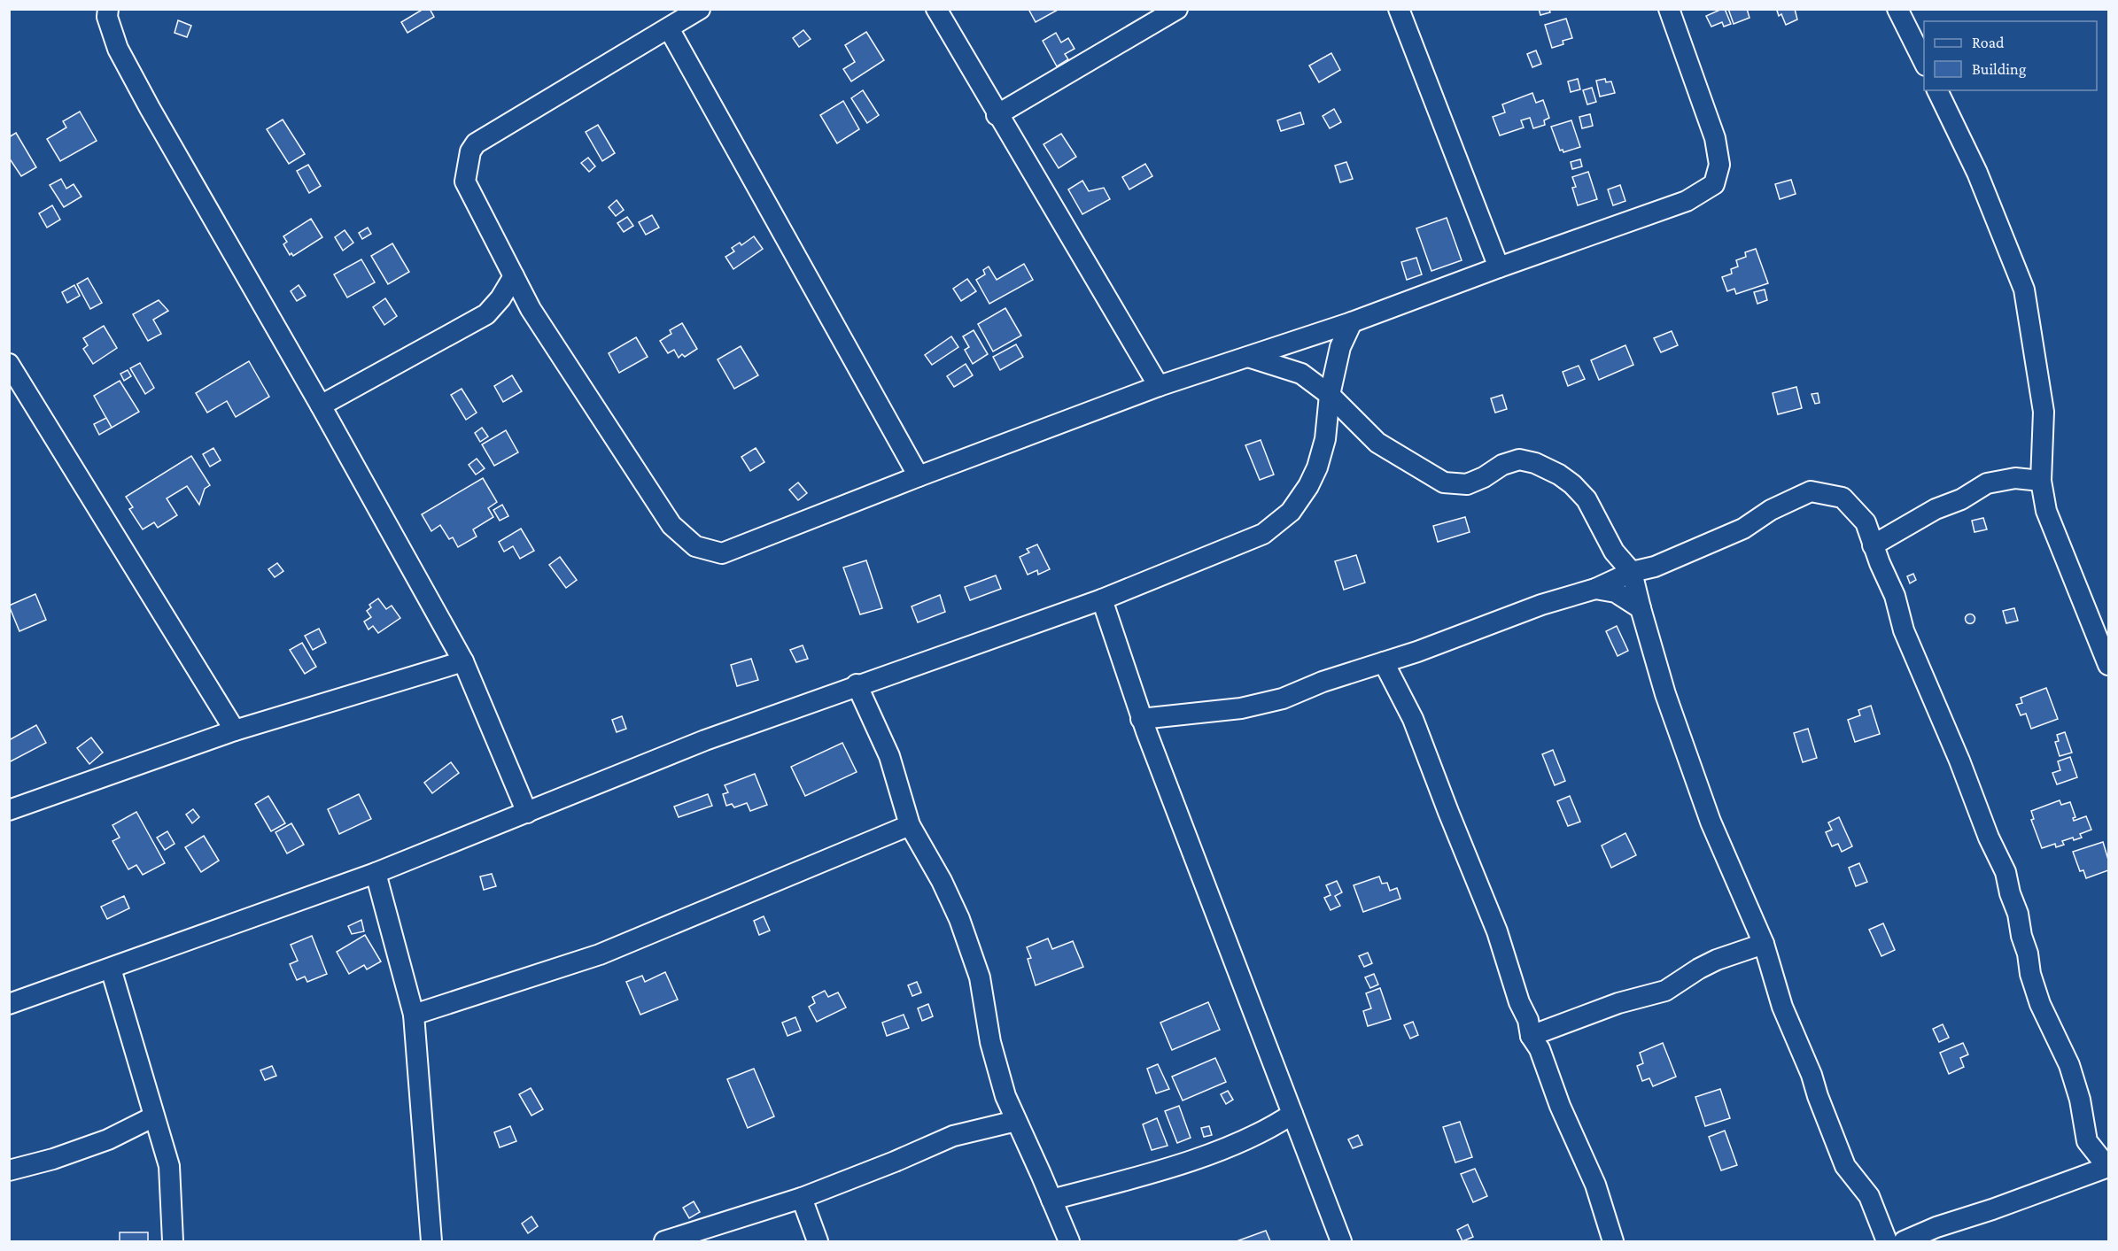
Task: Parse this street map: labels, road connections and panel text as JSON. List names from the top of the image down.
{
  "legend": ["Road", "Building"]
}
